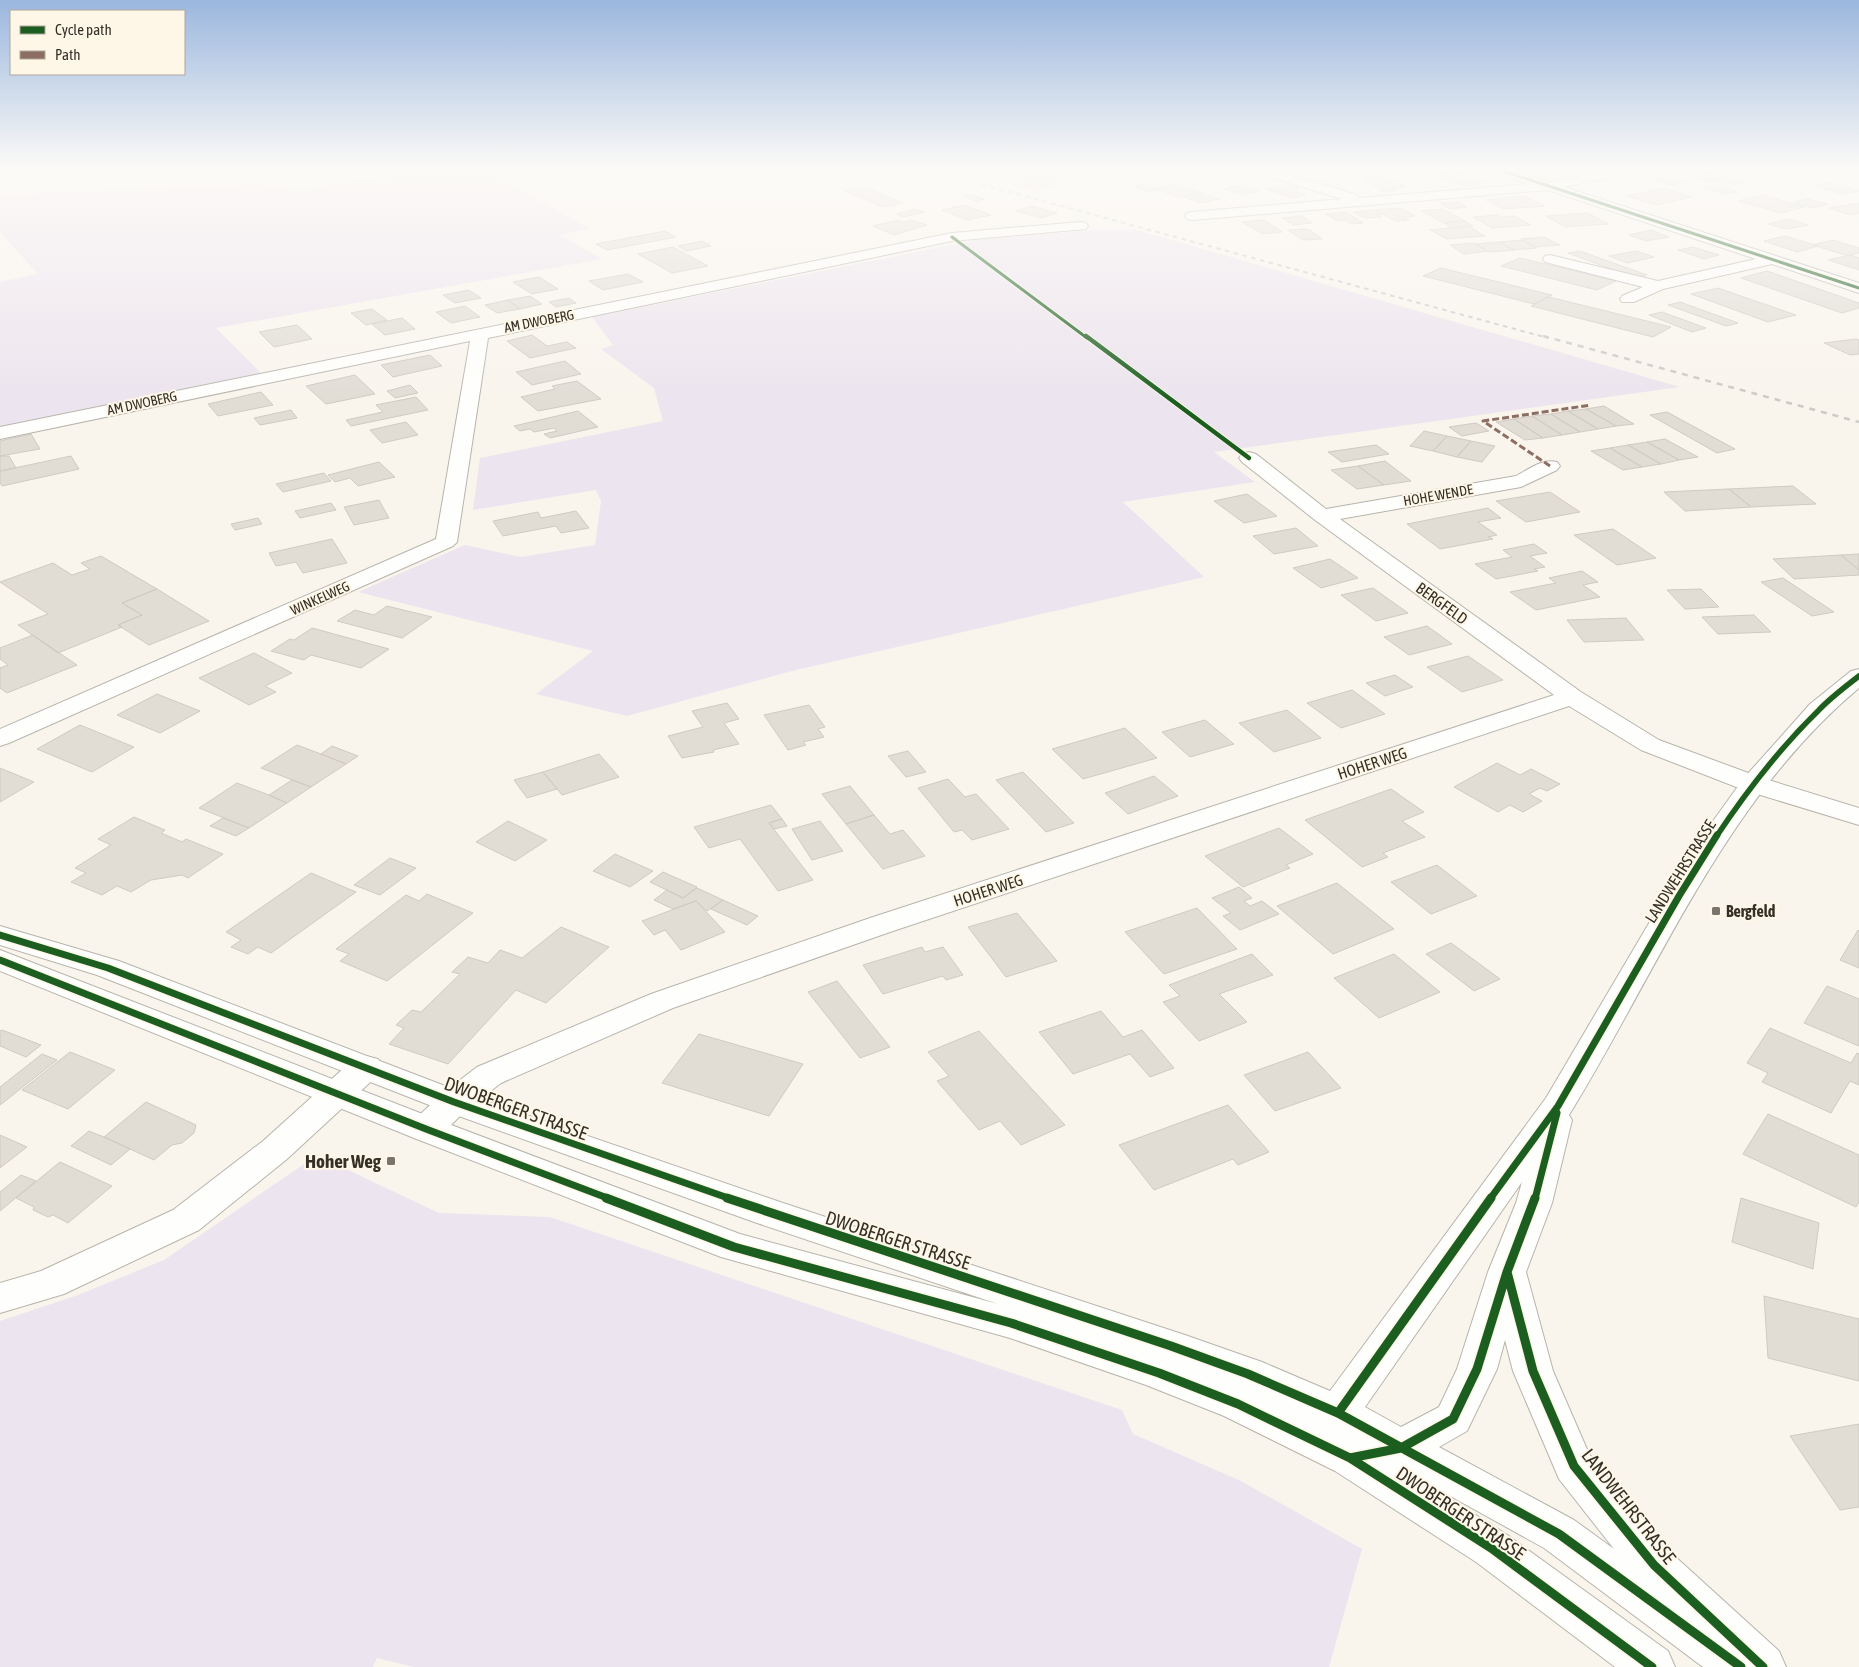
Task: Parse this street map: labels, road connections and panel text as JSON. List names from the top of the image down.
{
  "streets": {
    "street": [
      "AM DWOBERG",
      "HOHE WENDE",
      "WINKELWEG",
      "BERGFELD",
      "HOHER WEG",
      "LANDWEHRSTRASSE",
      "DWOBERGER STRASSE"
    ]
  },
  "crossings": [
    ["AM DWOBERG", "WINKELWEG"],
    ["HOHE WENDE", "BERGFELD"],
    ["BERGFELD", "HOHER WEG"],
    ["BERGFELD", "LANDWEHRSTRASSE"],
    ["HOHER WEG", "DWOBERGER STRASSE"],
    ["LANDWEHRSTRASSE", "DWOBERGER STRASSE"]
  ],
  "places": {
    "transit": ["Bergfeld", "Hoher Weg"]
  },
  "legend": ["Cycle path", "Path"]
}
